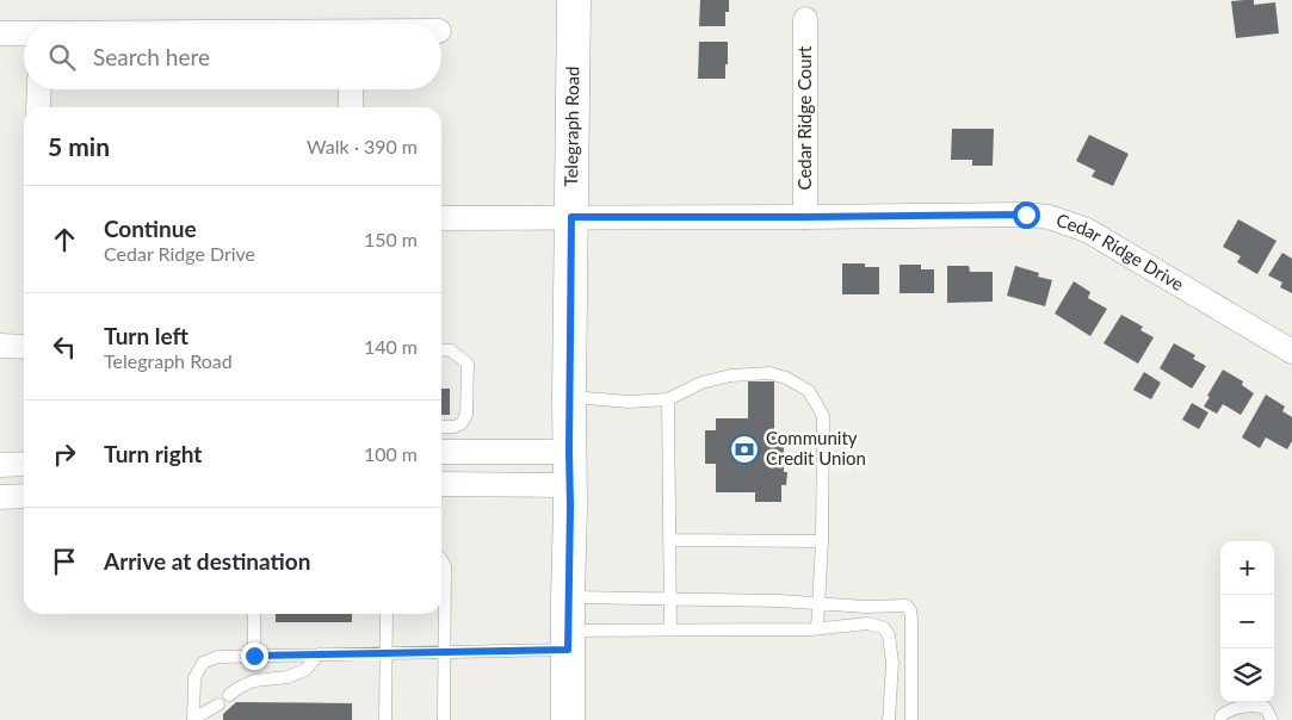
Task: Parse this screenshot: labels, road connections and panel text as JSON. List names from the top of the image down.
{
  "streets": {
    "main road": ["Telegraph Road"],
    "street": ["Cedar Ridge Court", "Cedar Ridge Drive"]
  },
  "crossings": [
    ["Cedar Ridge Court", "Cedar Ridge Drive"],
    ["Telegraph Road", "Cedar Ridge Drive"]
  ],
  "places": {
    "bank": ["Community Credit Union"]
  },
  "page": {
    "search": "Search here",
    "heading": ["5 min", "Walk · 390 m"],
    "list": [
      ["Continue", "Cedar Ridge Drive", "150 m"],
      ["Turn left", "Telegraph Road", "140 m"],
      ["Turn right", "100 m"],
      "Arrive at destination"
    ],
    "map_buttons": ["+", "−"]
  }
}
